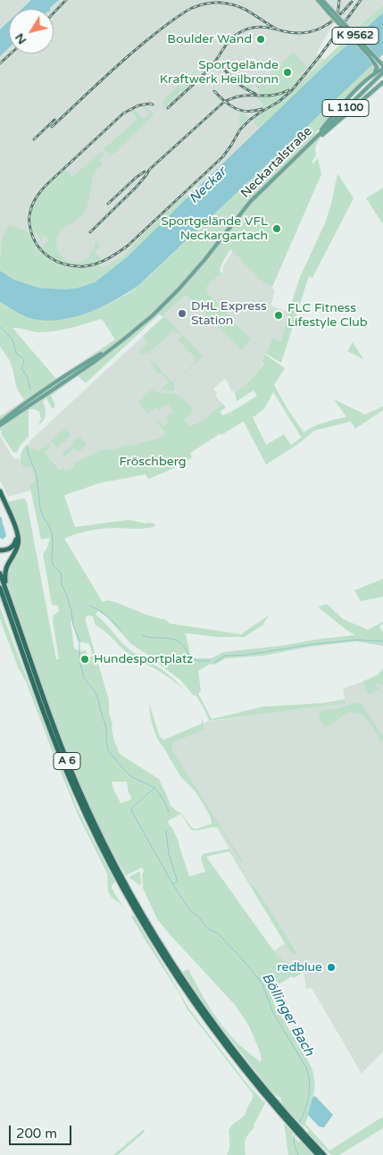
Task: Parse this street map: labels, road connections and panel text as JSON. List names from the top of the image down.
{
  "streets": {
    "highway": ["A 6"],
    "main road": ["K 9562", "L 1100", "Neckartalstraße"]
  },
  "crossings": [
    ["K 9562", "Neckartalstraße"]
  ],
  "water": ["Neckar", "Böllinger Bach"],
  "parks": ["Fröschberg"],
  "places": [
    "Boulder Wand",
    "Sportgelände Kraftwerk Heilbronn",
    "Sportgelände VFL Neckargartach",
    "DHL Express Station",
    "FLC Fitness Lifestyle Club",
    "Hundesportplatz",
    "redblue"
  ],
  "scale_bar": "200 m",
  "north": "bottom left"
}
